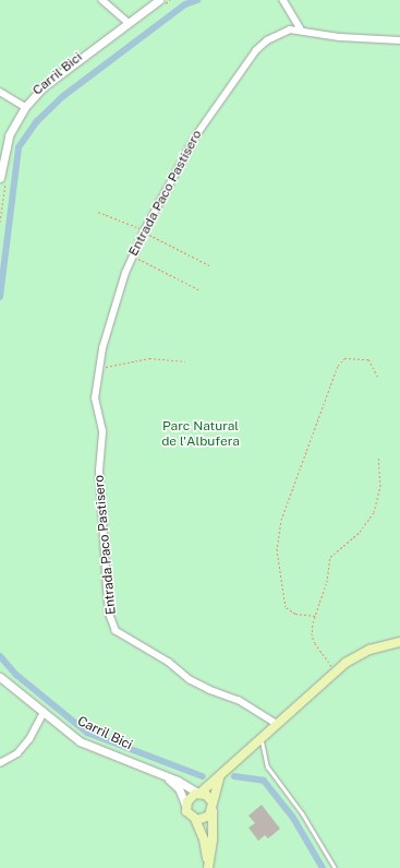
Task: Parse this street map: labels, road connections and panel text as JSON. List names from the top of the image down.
{
  "streets": {
    "street": ["Entrada Paco Pastisero"]
  },
  "parks": ["Parc Natural de l'Albufera"]
}
